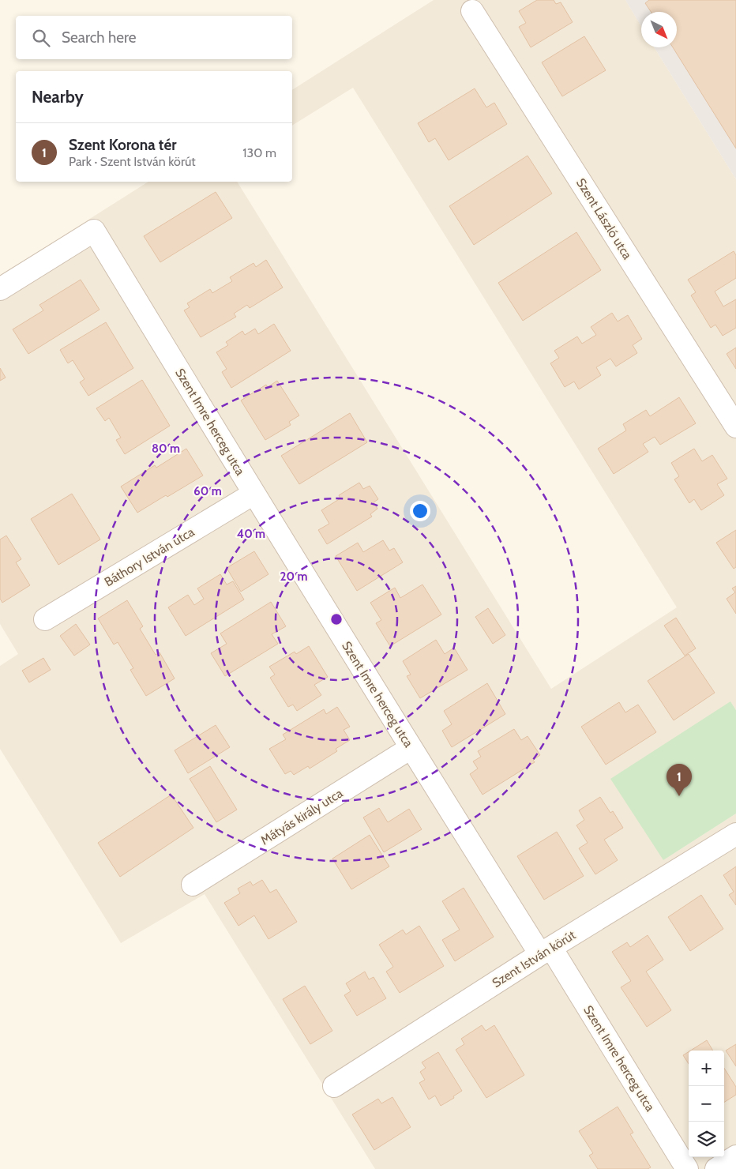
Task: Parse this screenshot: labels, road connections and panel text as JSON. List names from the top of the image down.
{
  "streets": {
    "street": [
      "Szent László utca",
      "Szent Imre herceg utca",
      "Báthory István utca",
      "Mátyás király utca",
      "Szent István körút"
    ]
  },
  "crossings": [
    ["Szent Imre herceg utca", "Báthory István utca"],
    ["Szent Imre herceg utca", "Mátyás király utca"],
    ["Szent Imre herceg utca", "Szent István körút"]
  ],
  "north": "bottom right",
  "page": {
    "search": "Search here",
    "heading": "Nearby",
    "list": [
      {
        "mark": "1",
        "name": "Szent Korona tér",
        "note": "Park · Szent István körút",
        "value": "130 m"
      }
    ],
    "pins": "1",
    "map_buttons": ["+", "−"]
  },
  "rings": [
    "80 m",
    "60 m",
    "40 m",
    "20 m"
  ]
}
